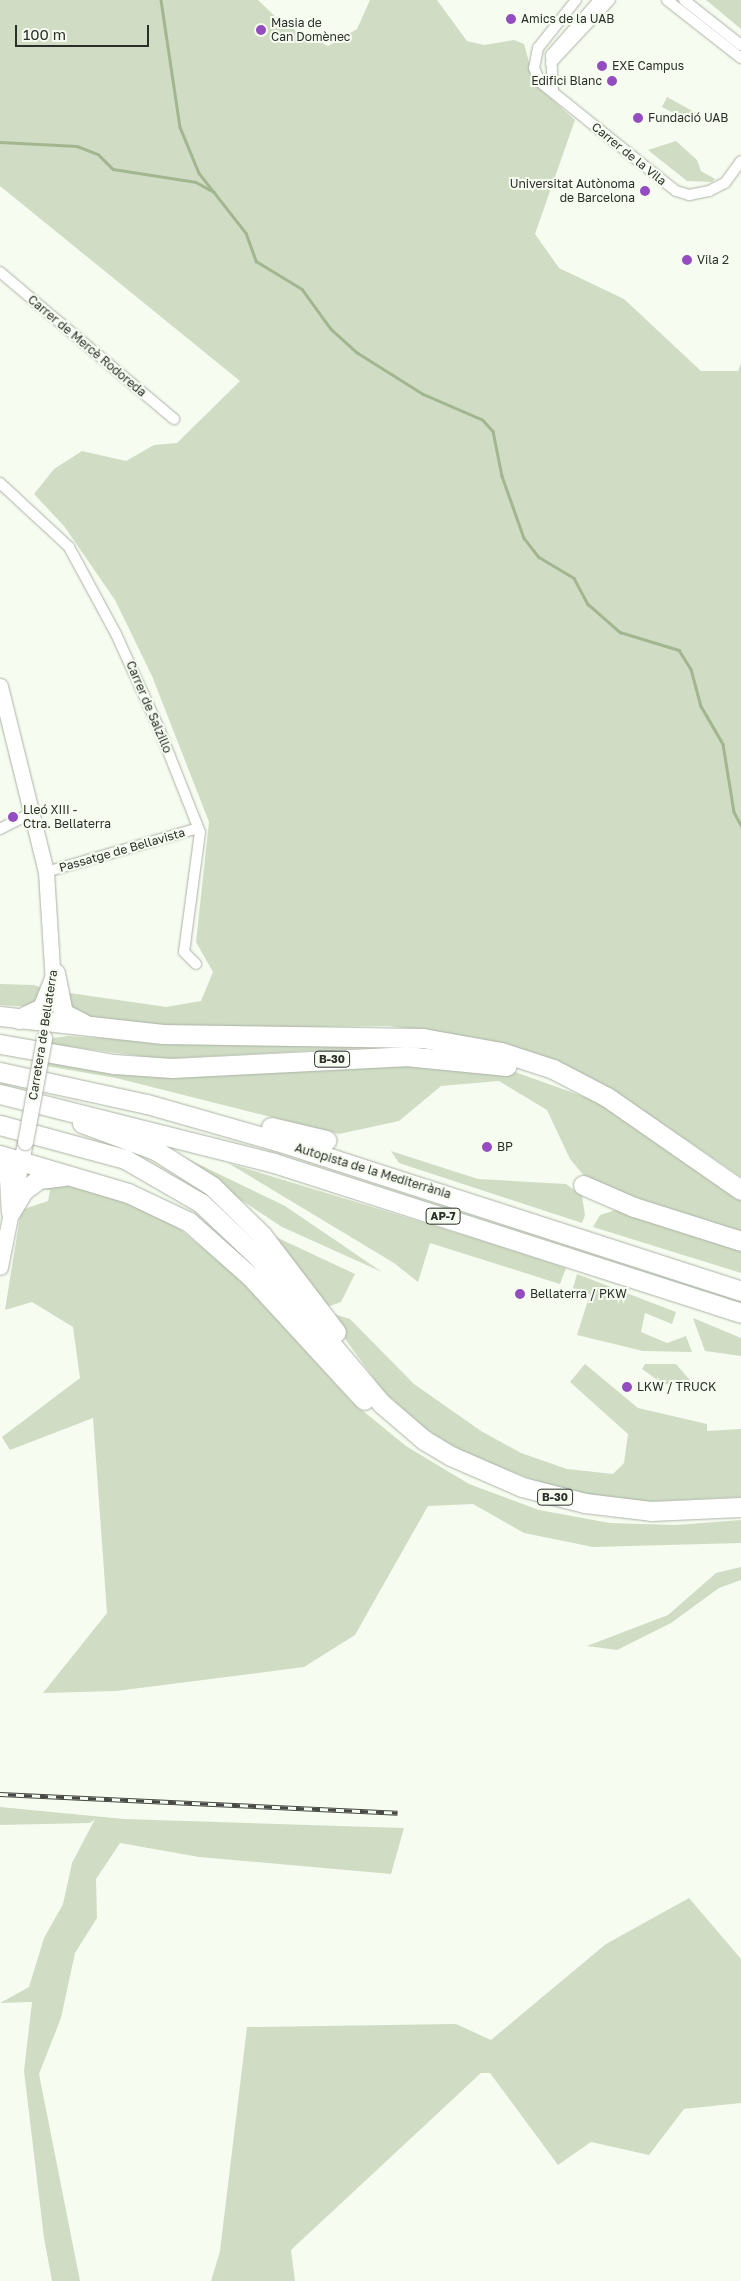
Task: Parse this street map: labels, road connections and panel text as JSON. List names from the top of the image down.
{
  "streets": {
    "highway": ["B-30", "Autopista de la Mediterrània", "AP-7"],
    "street": [
      "Carrer de la Vila",
      "Carrer de Mercè Rodoreda",
      "Carrer de Salzillo",
      "Passatge de Bellavista",
      "Carretera de Bellaterra"
    ]
  },
  "crossings": [
    ["Carrer de Salzillo", "Passatge de Bellavista"],
    ["Passatge de Bellavista", "Carretera de Bellaterra"]
  ],
  "places": [
    "Amics de la UAB",
    "Masia de Can Domènec",
    "EXE Campus",
    "Edifici Blanc",
    "Fundació UAB",
    "Universitat Autònoma de Barcelona",
    "Vila 2",
    "Lleó XIII - Ctra. Bellaterra",
    "BP",
    "Bellaterra / PKW",
    "LKW / TRUCK"
  ],
  "scale_bar": "100 m"
}
